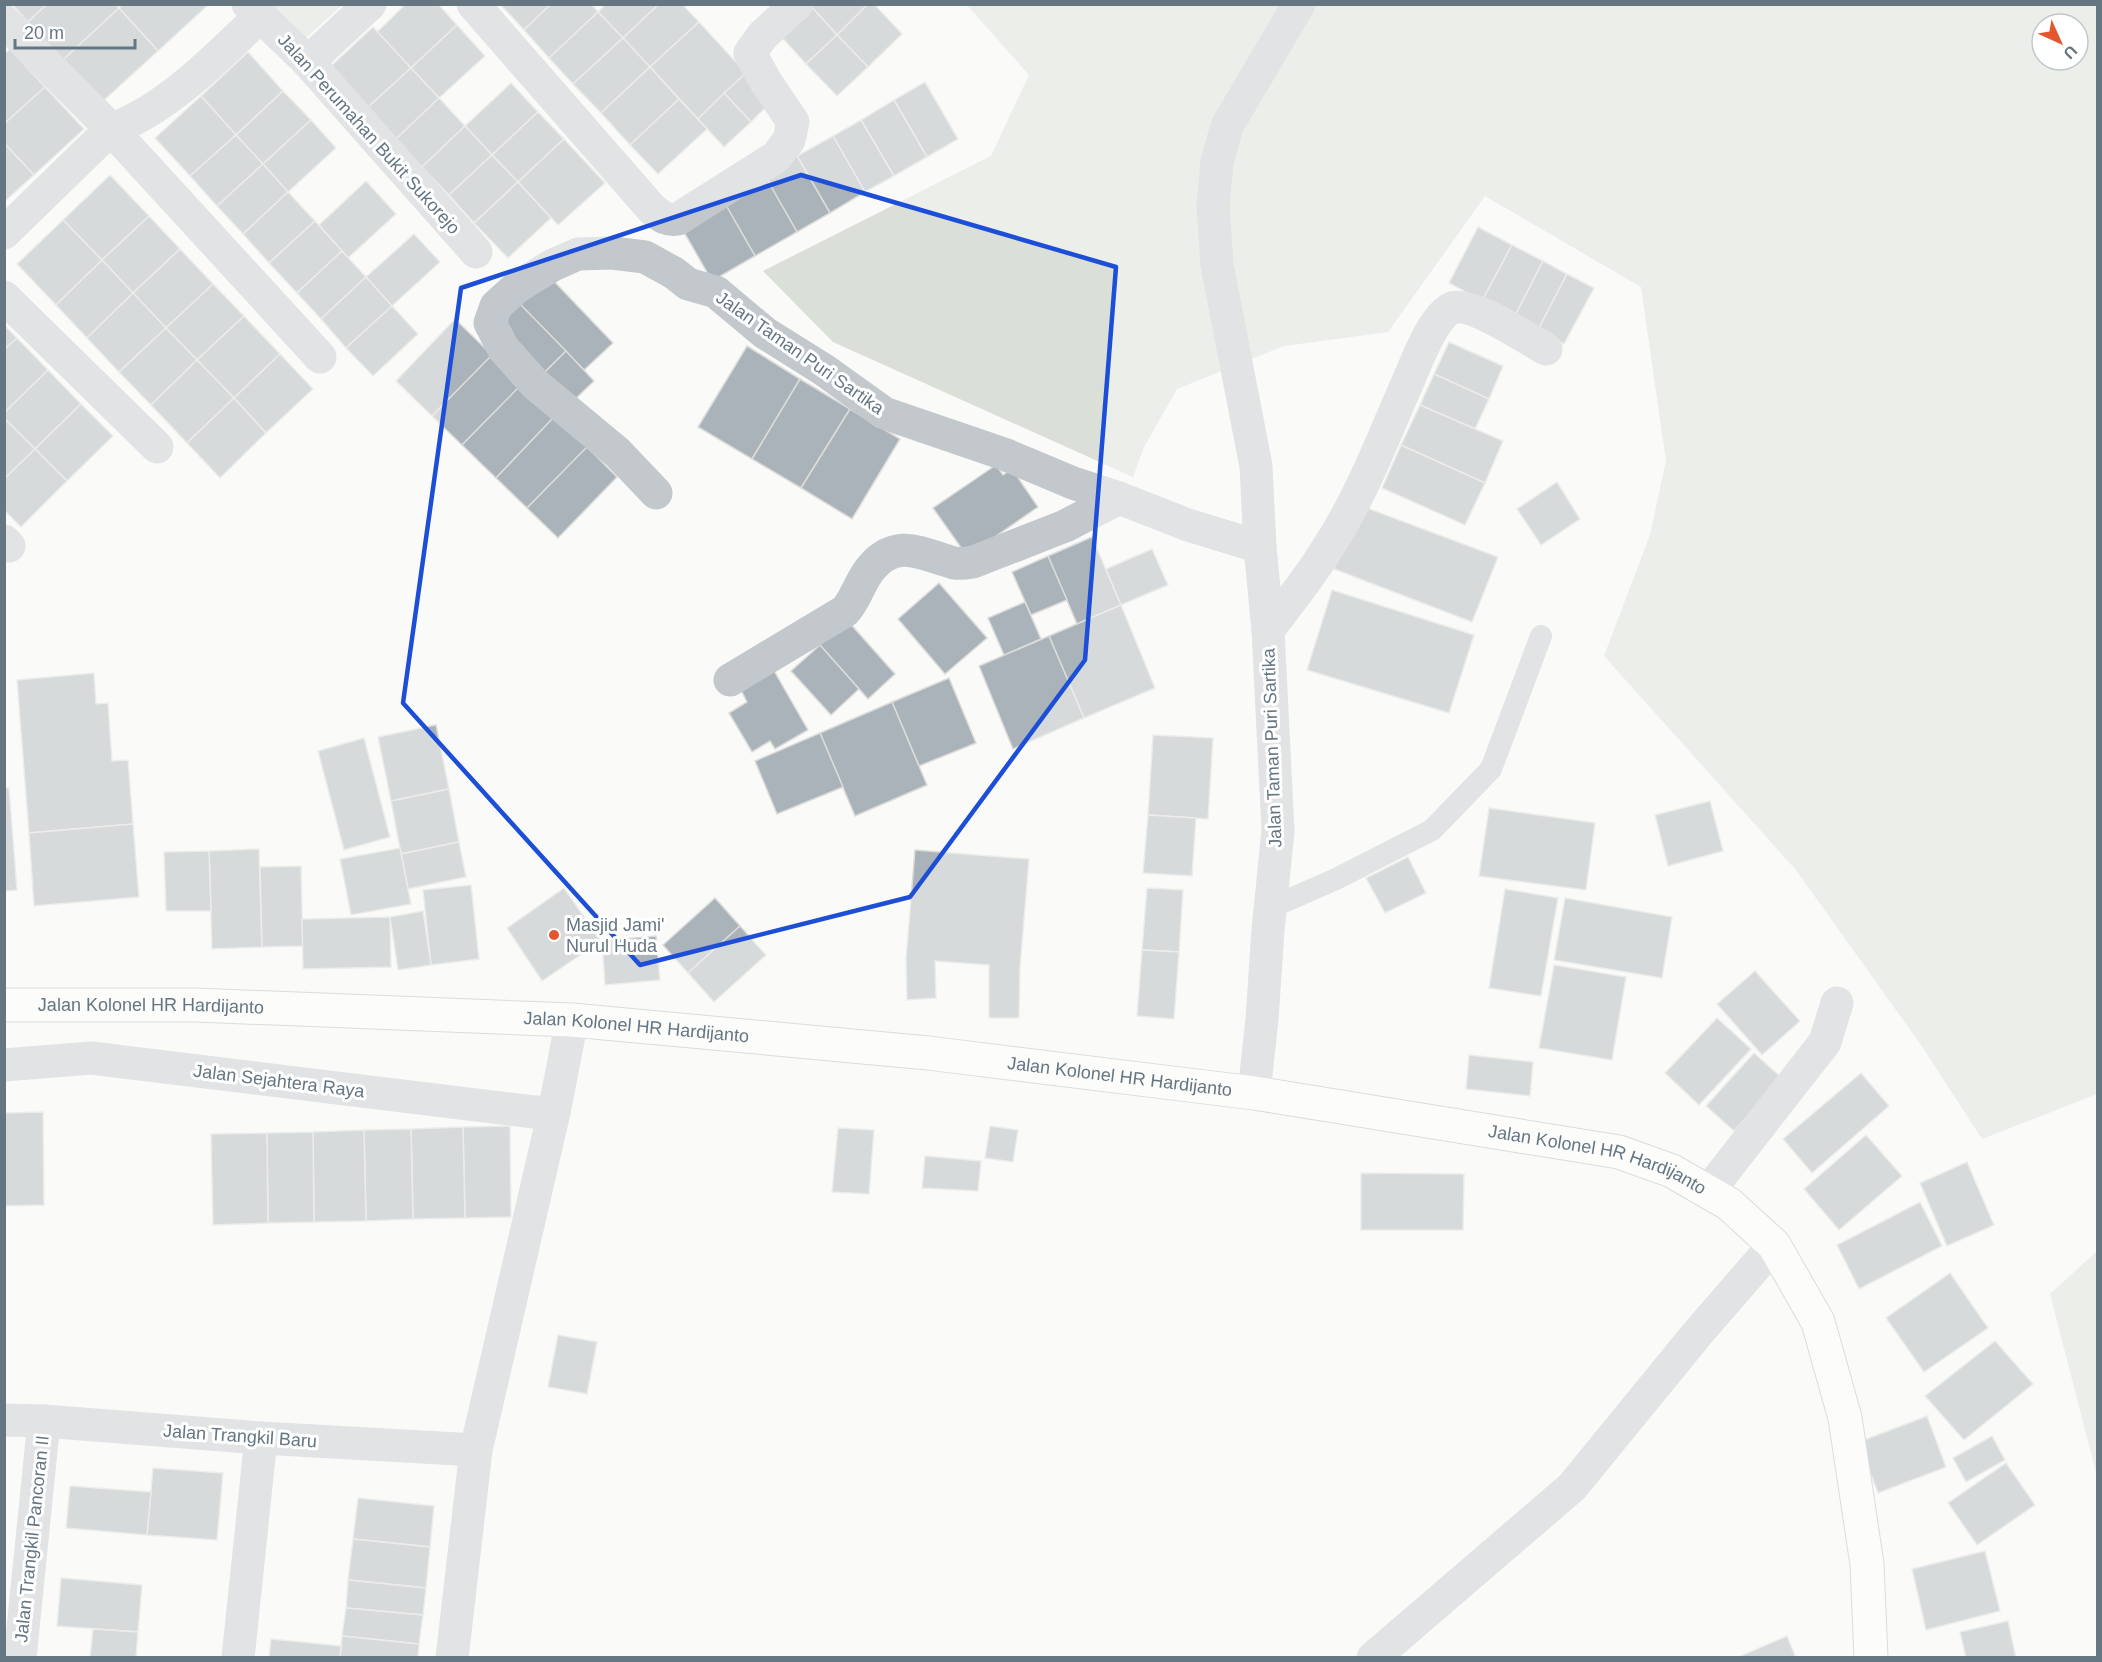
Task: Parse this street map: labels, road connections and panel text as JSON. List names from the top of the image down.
{
  "streets": {
    "main road": ["Jalan Kolonel HR Hardijanto"],
    "street": [
      "Jalan Perumahan Bukit Sukorejo",
      "Jalan Taman Puri Sartika",
      "Jalan Sejahtera Raya",
      "Jalan Trangkil Baru",
      "Jalan Trangkil Pancoran II"
    ]
  },
  "crossings": [
    ["Jalan Taman Puri Sartika", "Jalan Kolonel HR Hardijanto"],
    ["Jalan Trangkil Baru", "Jalan Trangkil Pancoran II"]
  ],
  "places": ["Masjid Jami' Nurul Huda"],
  "scale_bar": "20 m",
  "north": "bottom right"
}
